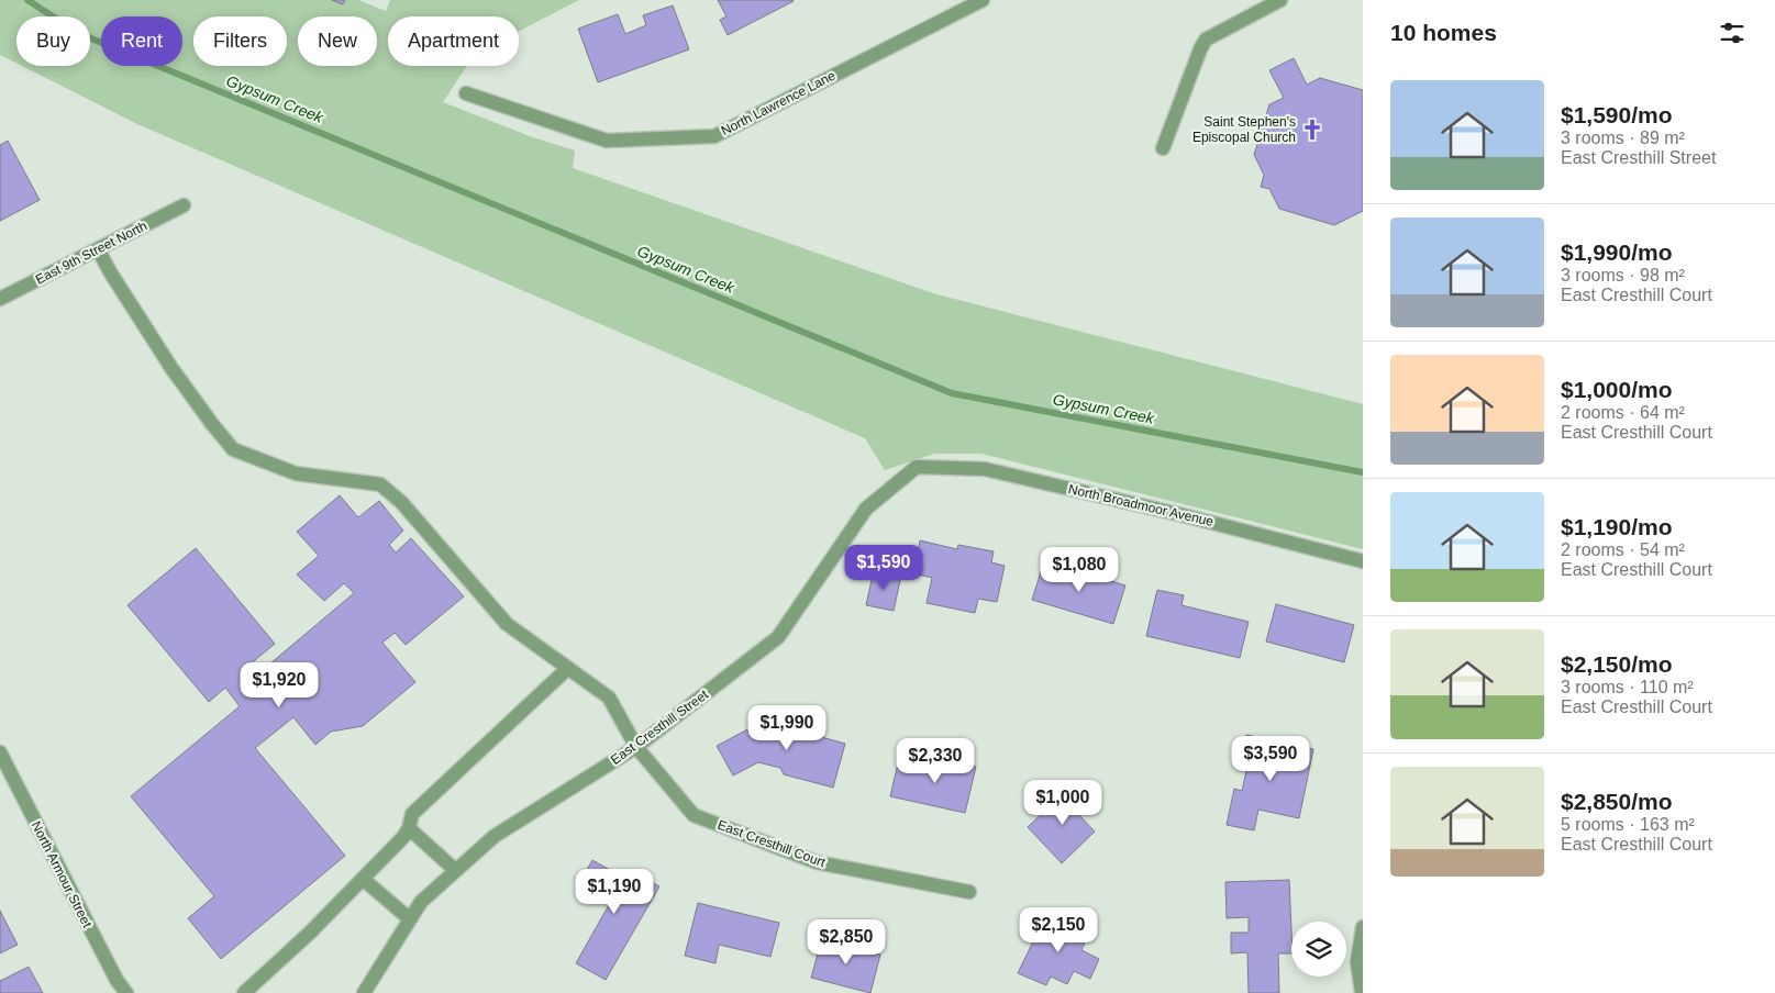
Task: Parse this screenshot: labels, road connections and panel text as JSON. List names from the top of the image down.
{
  "streets": {
    "street": [
      "North Lawrence Lane",
      "East 9th Street North",
      "North Broadmoor Avenue",
      "East Cresthill Street",
      "East Cresthill Court",
      "North Armour Street"
    ]
  },
  "crossings": [
    ["East 9th Street North", "East Cresthill Court"],
    ["North Broadmoor Avenue", "East Cresthill Street"],
    ["East Cresthill Street", "East Cresthill Court"]
  ],
  "water": ["Gypsum Creek"],
  "places": {
    "church": ["Saint Stephen's Episcopal Church"]
  },
  "page": {
    "heading": "10 homes",
    "chip": [
      "Buy",
      "Rent",
      "Filters",
      "New",
      "Apartment"
    ],
    "list": [
      {
        "name": "$1,590/mo",
        "note": "3 rooms · 89 m² · East Cresthill Street"
      },
      {
        "name": "$1,990/mo",
        "note": "3 rooms · 98 m² · East Cresthill Court"
      },
      {
        "name": "$1,000/mo",
        "note": "2 rooms · 64 m² · East Cresthill Court"
      },
      {
        "name": "$1,190/mo",
        "note": "2 rooms · 54 m² · East Cresthill Court"
      },
      {
        "name": "$2,150/mo",
        "note": "3 rooms · 110 m² · East Cresthill Court"
      },
      {
        "name": "$2,850/mo",
        "note": "5 rooms · 163 m² · East Cresthill Court"
      }
    ],
    "price": [
      "$1,590",
      "$1,080",
      "$1,920",
      "$1,990",
      "$3,590",
      "$2,330",
      "$1,000",
      "$1,190",
      "$2,150",
      "$2,850"
    ]
  }
}
